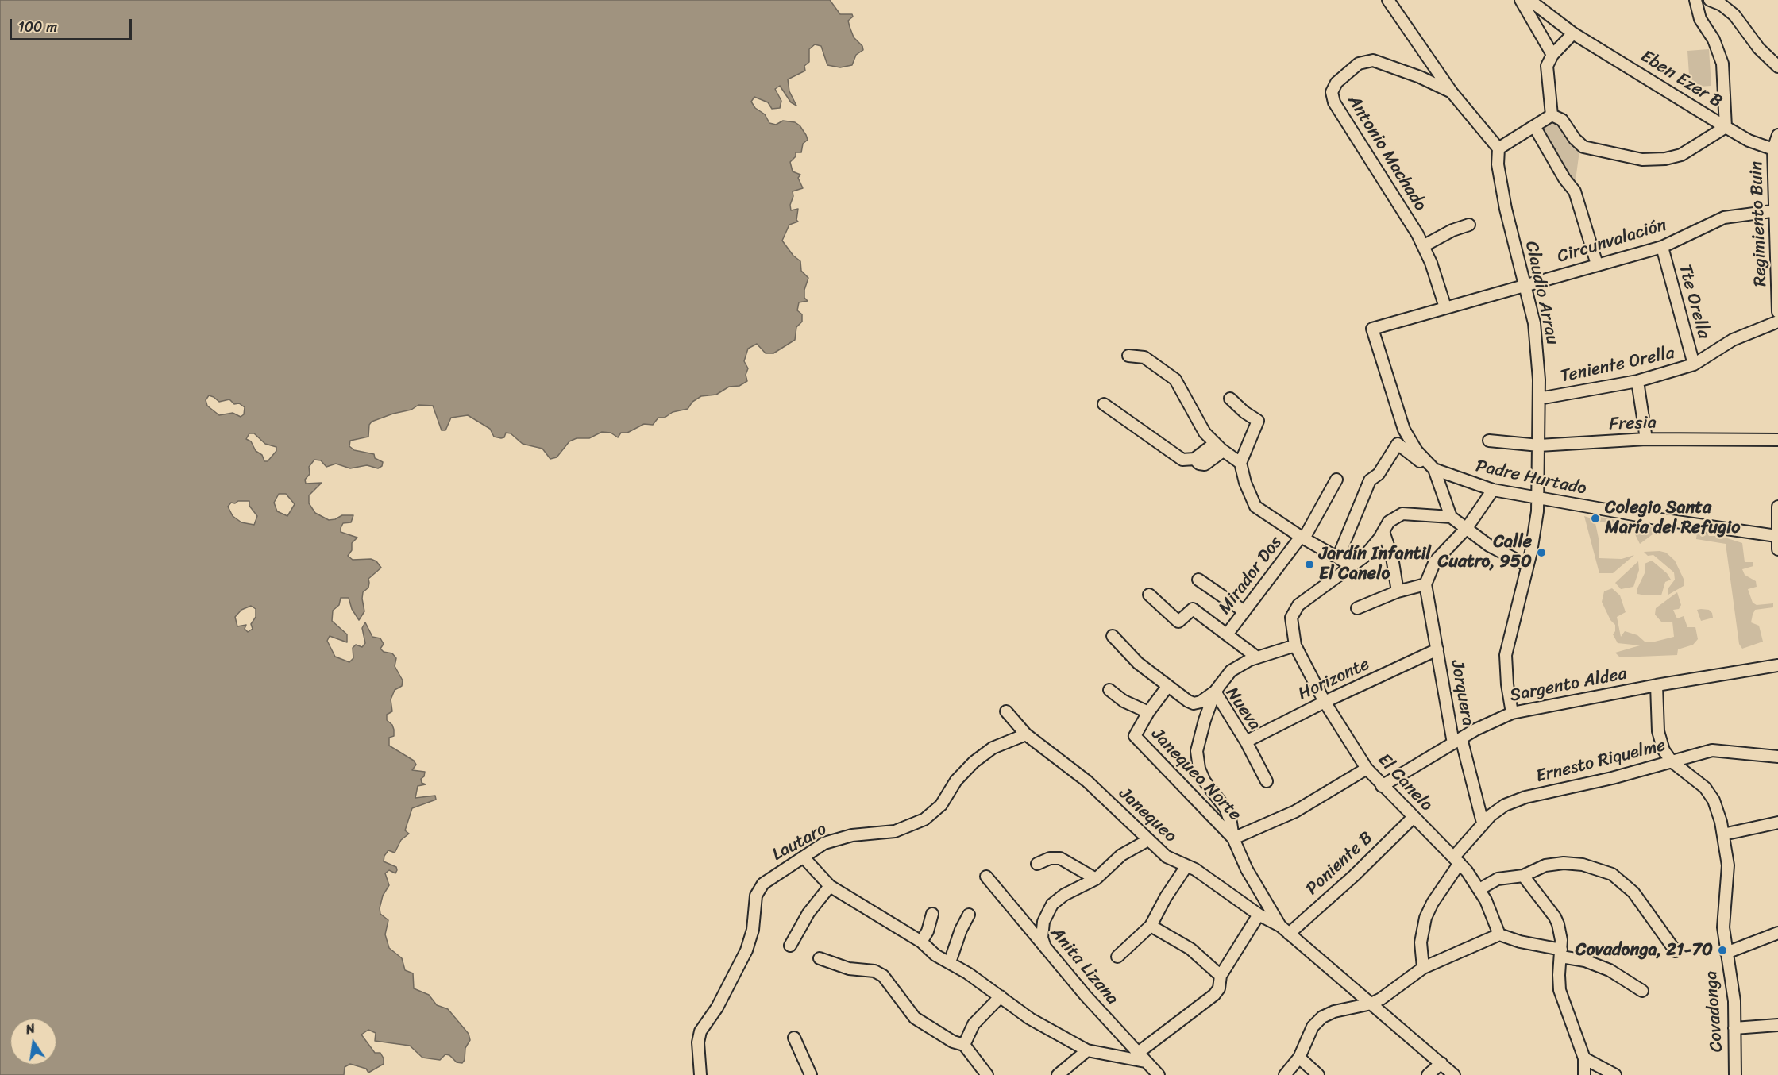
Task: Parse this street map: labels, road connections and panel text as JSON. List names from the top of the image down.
{
  "streets": {
    "street": [
      "Eben Ezer B",
      "Antonio Machado",
      "Regimiento Buin",
      "Circunvalación",
      "Claudio Arrau",
      "Tte Orella",
      "Teniente Orella",
      "Fresia",
      "Padre Hurtado",
      "Mirador Dos",
      "Horizonte",
      "Sargento Aldea",
      "Jorquera",
      "Nueva",
      "Ernesto Riquelme",
      "Janequeo Norte",
      "El Canelo",
      "Janequeo",
      "Lautaro",
      "Poniente B",
      "Anita Lizana",
      "Covadonga"
    ]
  },
  "crossings": [
    ["Eben Ezer B", "Regimiento Buin"],
    ["Antonio Machado", "Circunvalación"],
    ["Regimiento Buin", "Circunvalación"],
    ["Circunvalación", "Claudio Arrau"],
    ["Circunvalación", "Tte Orella"],
    ["Circunvalación", "Padre Hurtado"],
    ["Claudio Arrau", "Teniente Orella"],
    ["Claudio Arrau", "Fresia"],
    ["Claudio Arrau", "Padre Hurtado"],
    ["Claudio Arrau", "Sargento Aldea"],
    ["Tte Orella", "Teniente Orella"],
    ["Horizonte", "Jorquera"],
    ["Horizonte", "Nueva"],
    ["Horizonte", "El Canelo"],
    ["Sargento Aldea", "Jorquera"],
    ["Sargento Aldea", "El Canelo"],
    ["Sargento Aldea", "Covadonga"],
    ["Jorquera", "Ernesto Riquelme"],
    ["Nueva", "Janequeo Norte"],
    ["Ernesto Riquelme", "El Canelo"],
    ["Ernesto Riquelme", "Covadonga"],
    ["Janequeo Norte", "Janequeo"],
    ["Janequeo Norte", "Poniente B"],
    ["El Canelo", "Poniente B"],
    ["Janequeo", "Lautaro"]
  ],
  "places": [
    "Colegio Santa María del Refugio",
    "Calle Cuatro, 950",
    "Jardín Infantil El Canelo",
    "Covadonga, 21-70"
  ],
  "scale_bar": "100 m",
  "north": "top"
}
